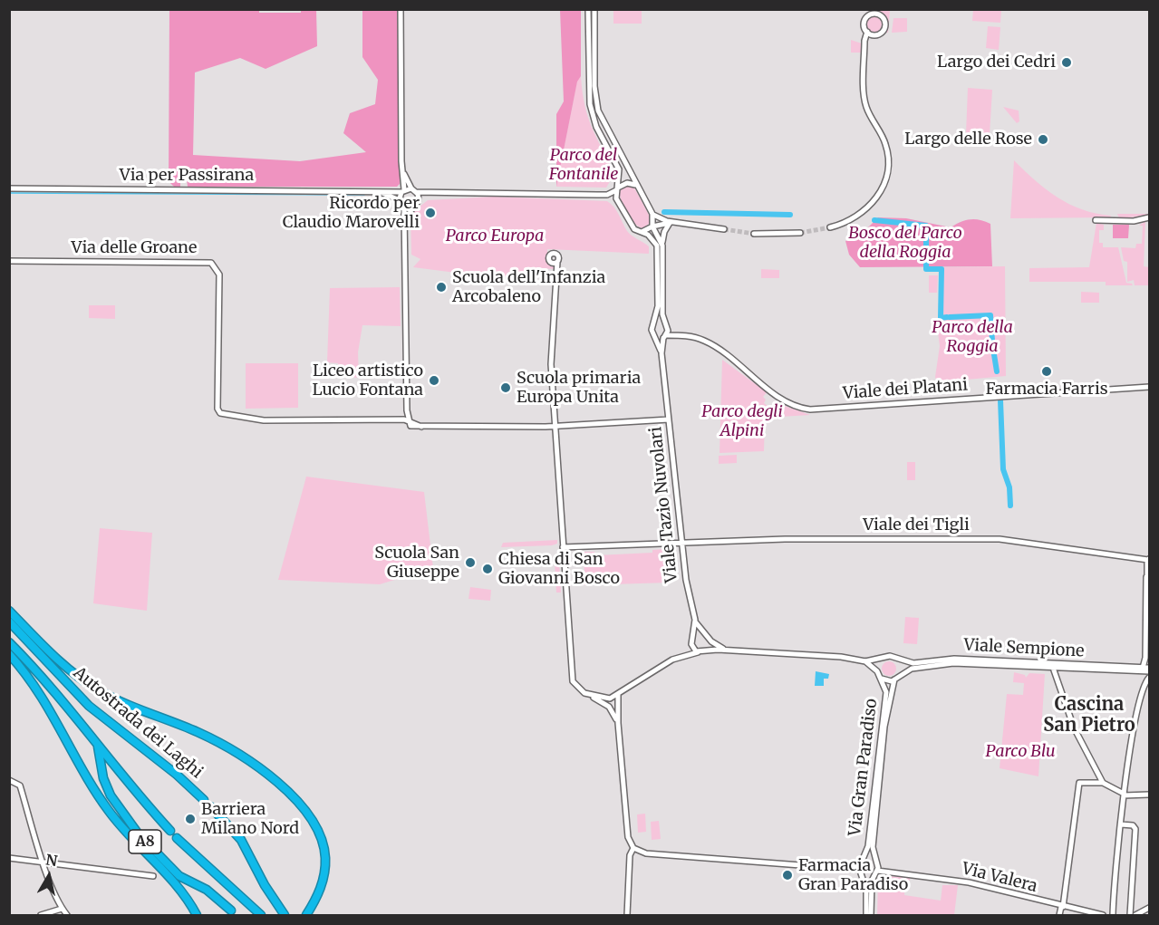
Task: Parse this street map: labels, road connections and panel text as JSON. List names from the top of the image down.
{
  "streets": {
    "highway": ["Autostrada dei Laghi", "A8"],
    "street": [
      "Via per Passirana",
      "Via delle Groane",
      "Viale dei Platani",
      "Viale Tazio Nuvolari",
      "Viale dei Tigli",
      "Viale Sempione",
      "Via Gran Paradiso",
      "Via Valera"
    ]
  },
  "crossings": [
    ["Viale dei Platani", "Viale Tazio Nuvolari"],
    ["Viale Tazio Nuvolari", "Viale dei Tigli"],
    ["Viale Sempione", "Via Gran Paradiso"],
    ["Autostrada dei Laghi", "A8"],
    ["Via Gran Paradiso", "Via Valera"]
  ],
  "districts": ["Cascina San Pietro"],
  "parks": [
    "Parco del Fontanile",
    "Bosco del Parco della Roggia",
    "Parco Europa",
    "Parco della Roggia",
    "Parco degli Alpini",
    "Parco Blu"
  ],
  "places": [
    "Largo dei Cedri",
    "Largo delle Rose",
    "Ricordo per Claudio Marovelli",
    "Scuola dell'Infanzia Arcobaleno",
    "Farmacia Farris",
    "Liceo artistico Lucio Fontana",
    "Scuola primaria Europa Unita",
    "Scuola San Giuseppe",
    "Chiesa di San Giovanni Bosco",
    "Barriera Milano Nord",
    "Farmacia Gran Paradiso"
  ],
  "north": "top"
}
